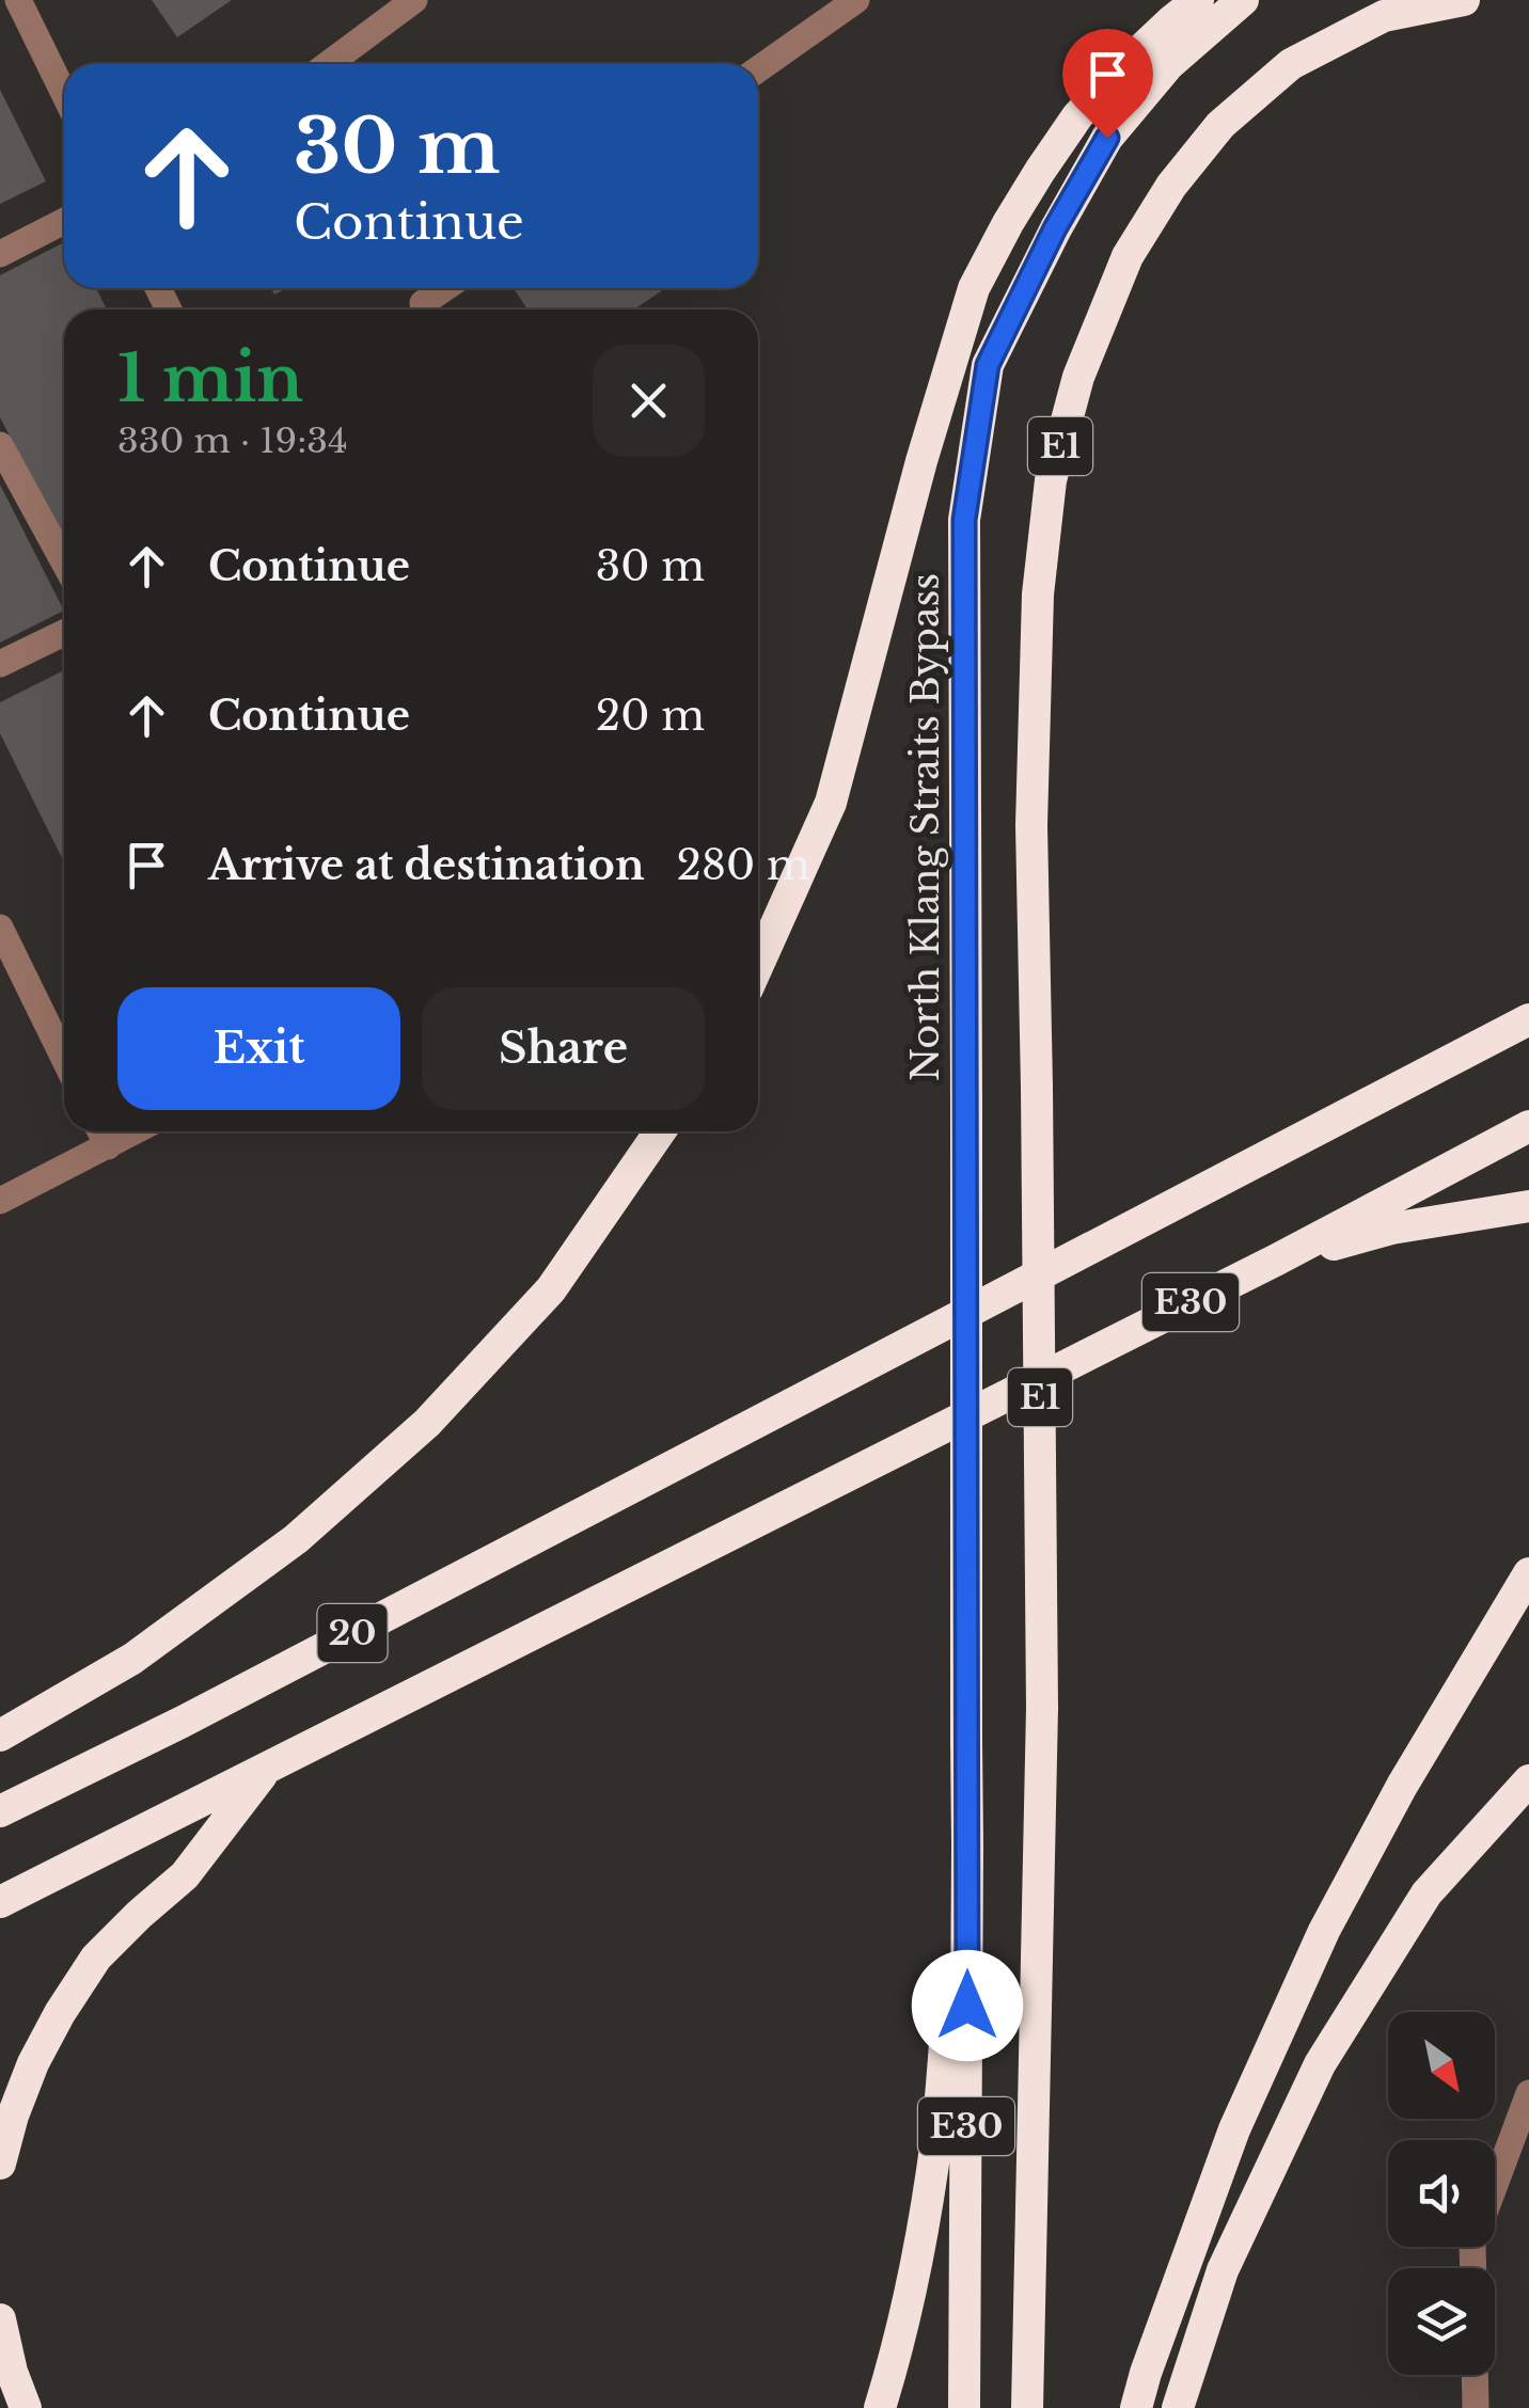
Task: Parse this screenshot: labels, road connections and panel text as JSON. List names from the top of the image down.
{
  "streets": {
    "highway": [
      "E1",
      "North Klang Straits Bypass",
      "E30",
      "20"
    ]
  },
  "crossings": [
    ["North Klang Straits Bypass", "E30"],
    ["E30", "20"]
  ],
  "north": "bottom right",
  "page": {
    "turn": ["30 m", "Continue"],
    "heading": ["1 min", "330 m · 19:34"],
    "list": [
      {
        "name": "Continue",
        "value": "30 m"
      },
      {
        "name": "Continue",
        "value": "20 m"
      },
      {
        "name": "Arrive at destination",
        "value": "280 m"
      }
    ],
    "buttons": ["Exit", "Share"]
  }
}
